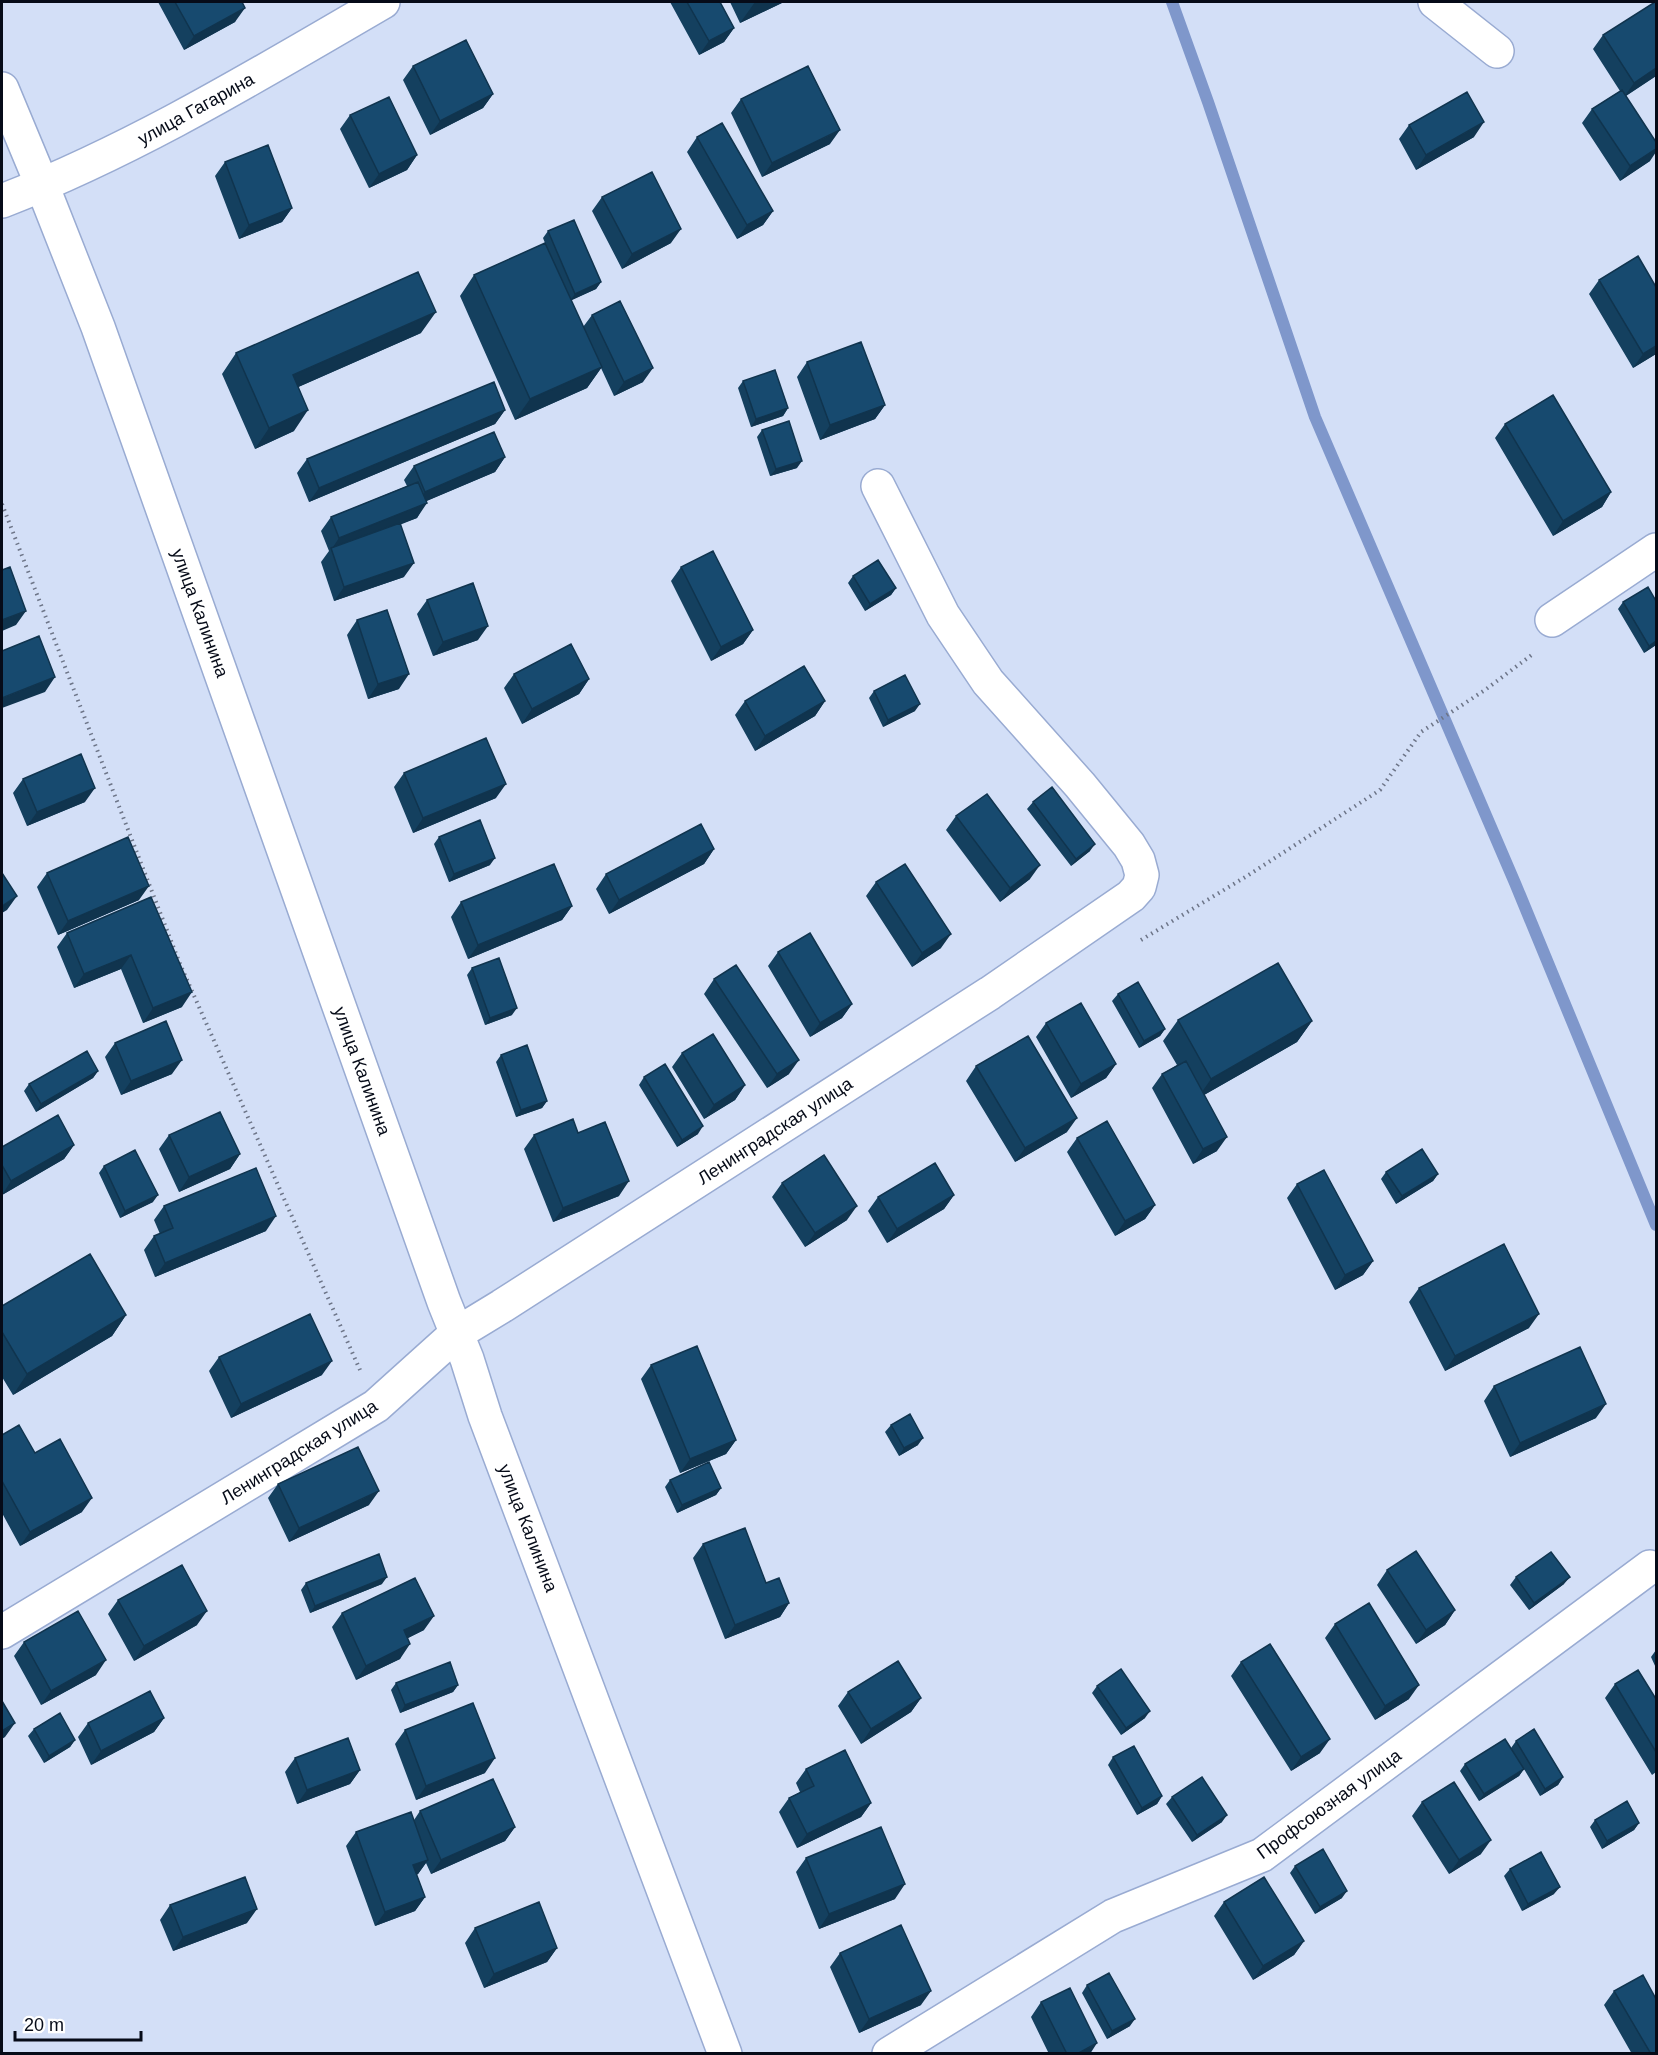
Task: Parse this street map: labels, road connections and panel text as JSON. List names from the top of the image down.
{
  "streets": {
    "street": [
      "улица Гагарина",
      "улица Калинина",
      "Ленинградская улица",
      "Профсоюзная улица"
    ]
  },
  "crossings": [
    ["улица Гагарина", "улица Калинина"],
    ["улица Калинина", "Ленинградская улица"]
  ],
  "scale_bar": "20 m"
}
